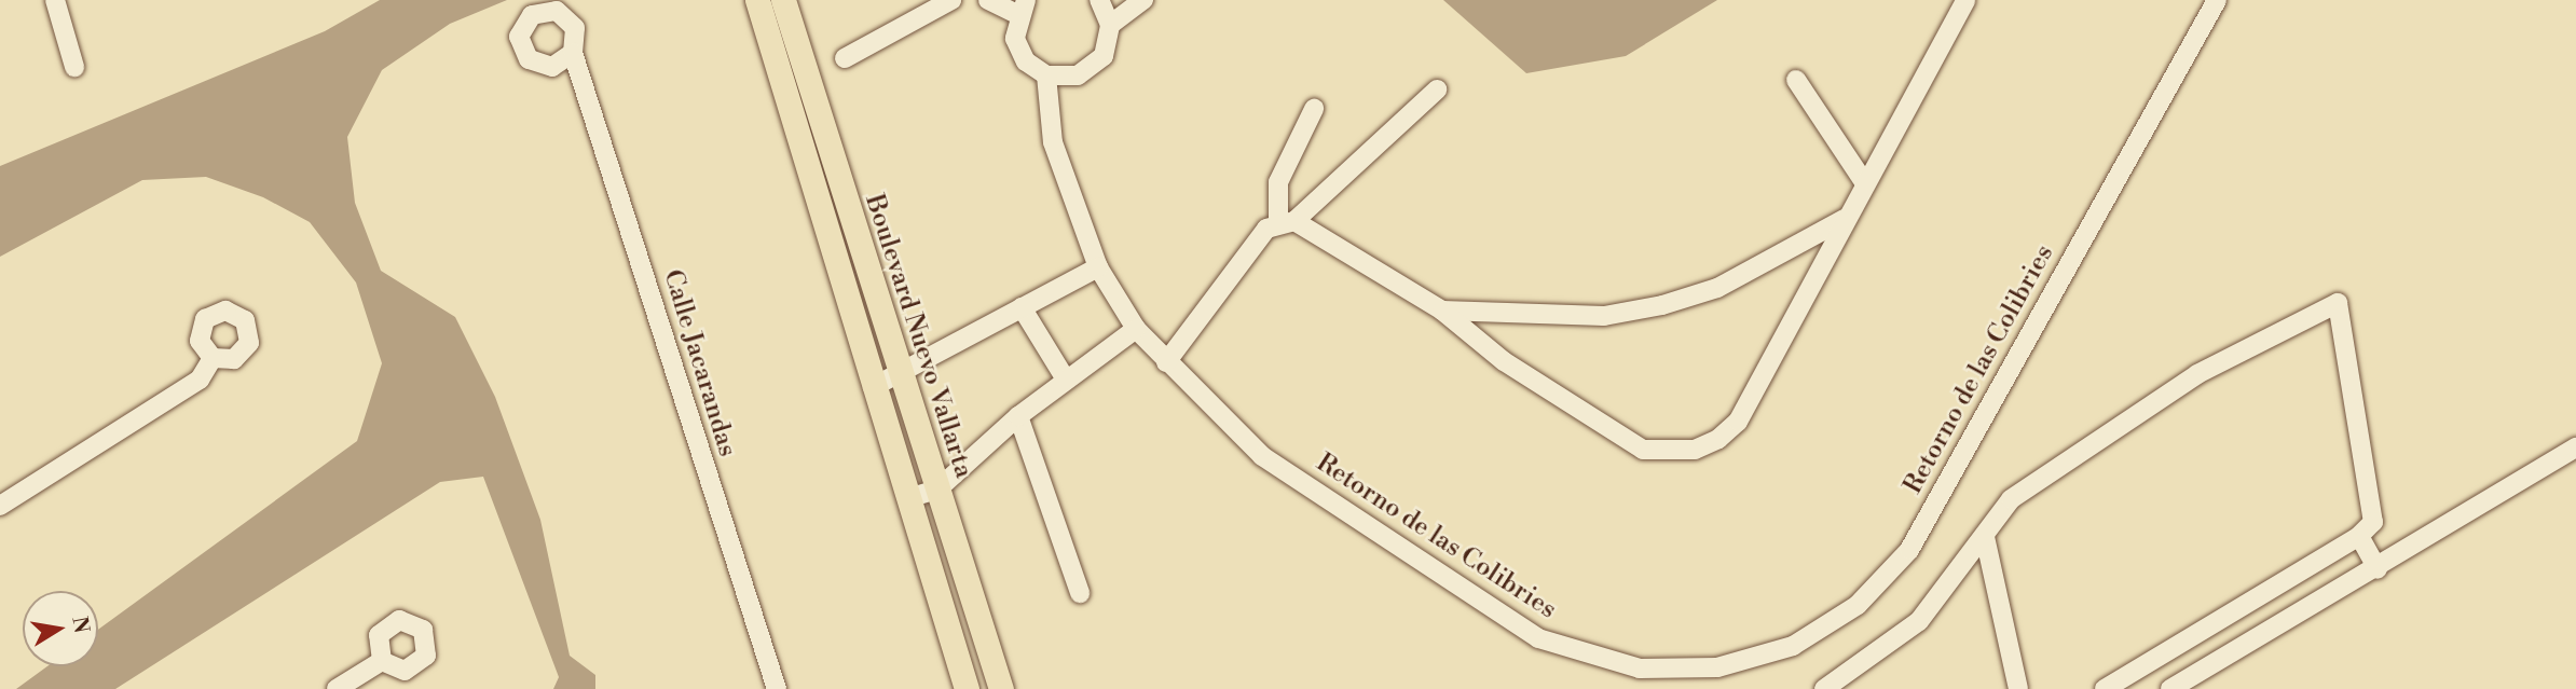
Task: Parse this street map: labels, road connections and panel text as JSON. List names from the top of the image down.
{
  "streets": {
    "main road": ["Boulevard Nuevo Vallarta"],
    "street": ["Calle Jacarandas", "Retorno de las Colibries"]
  },
  "north": "right"
}
